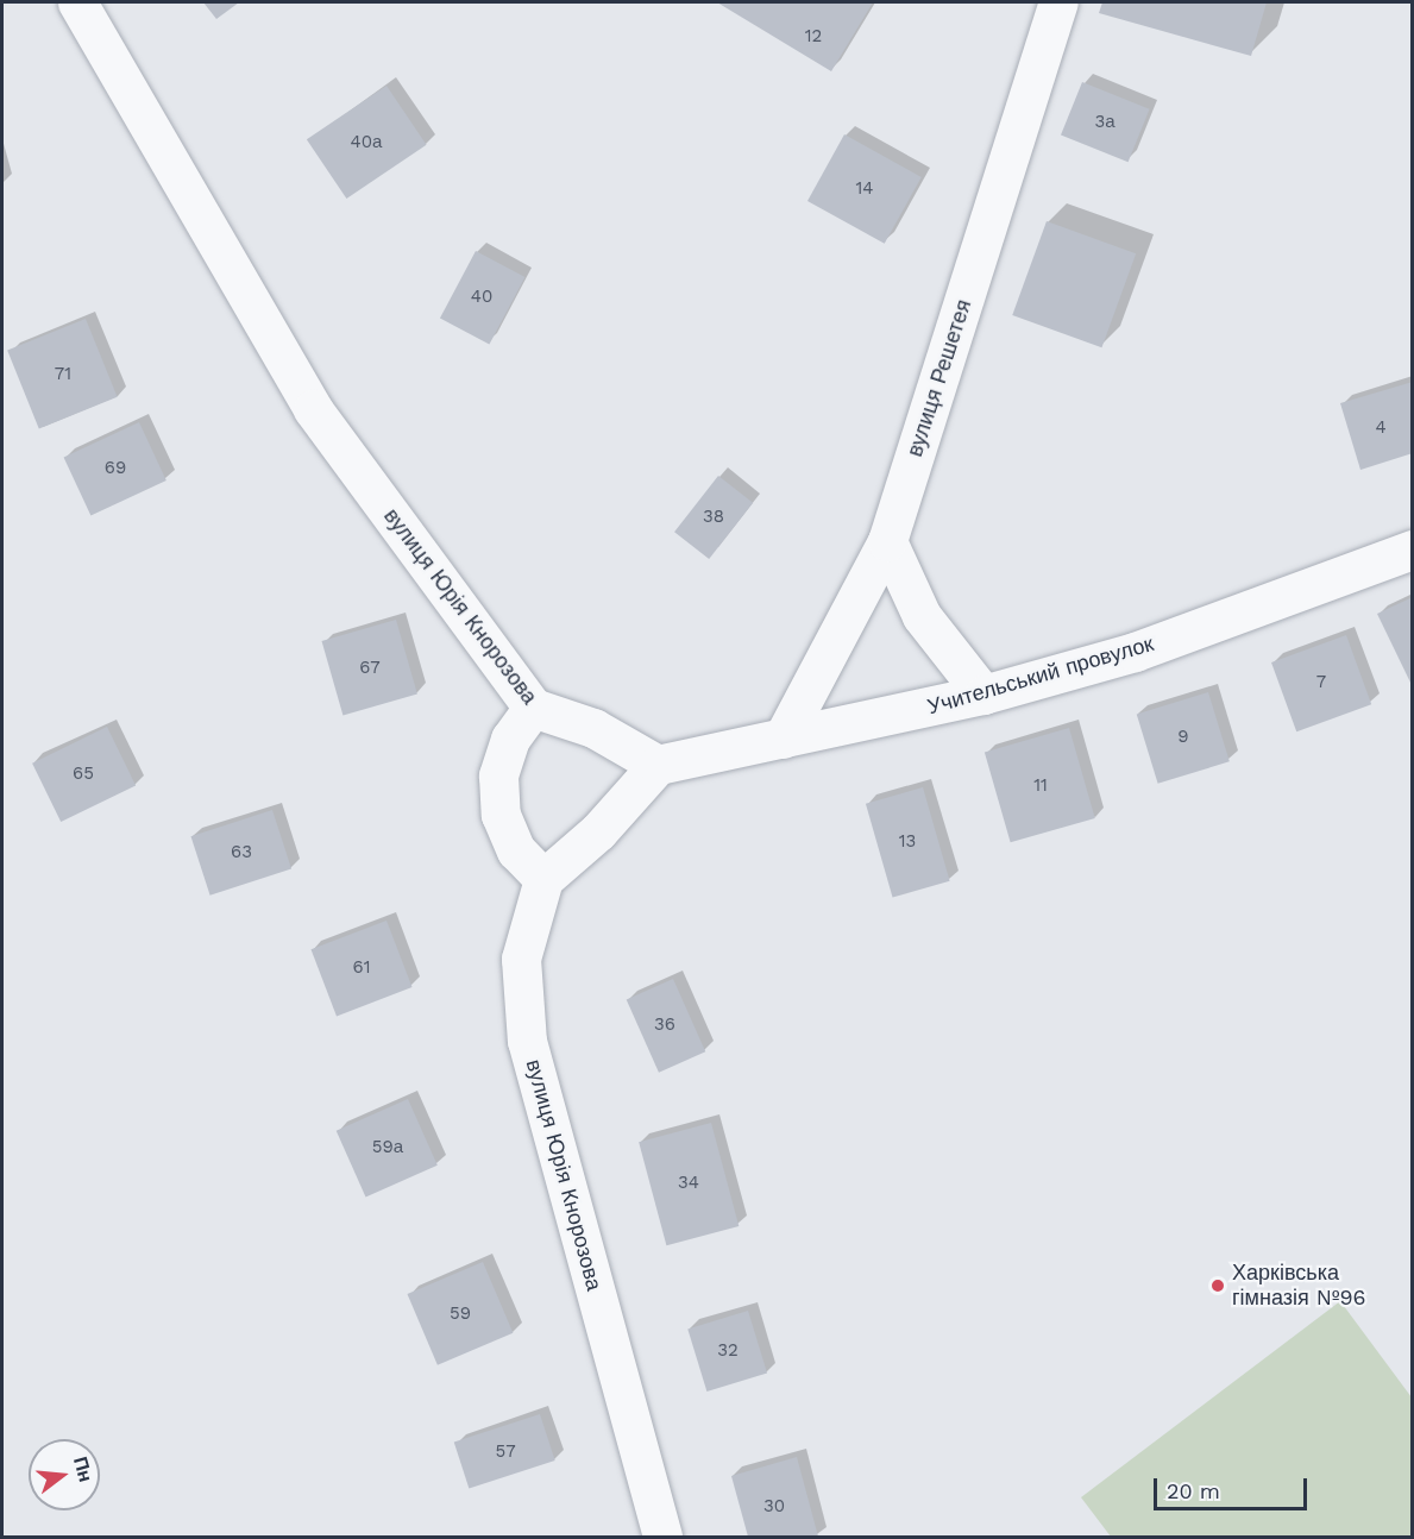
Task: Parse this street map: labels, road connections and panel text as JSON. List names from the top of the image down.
{
  "streets": {
    "street": ["вулиця Решетея", "вулиця Юрія Кнорозова", "Учительський провулок"]
  },
  "crossings": [
    ["вулиця Решетея", "Учительський провулок"],
    ["вулиця Юрія Кнорозова", "Учительський провулок"]
  ],
  "places": ["Харківська гімназія №96"],
  "house_numbers": [
    "12",
    "3а",
    "40а",
    "14",
    "40",
    "71",
    "4",
    "69",
    "38",
    "67",
    "7",
    "9",
    "65",
    "11",
    "13",
    "63",
    "61",
    "36",
    "59а",
    "34",
    "59",
    "32",
    "57",
    "30"
  ],
  "scale_bar": "20 m",
  "north": "right"
}
